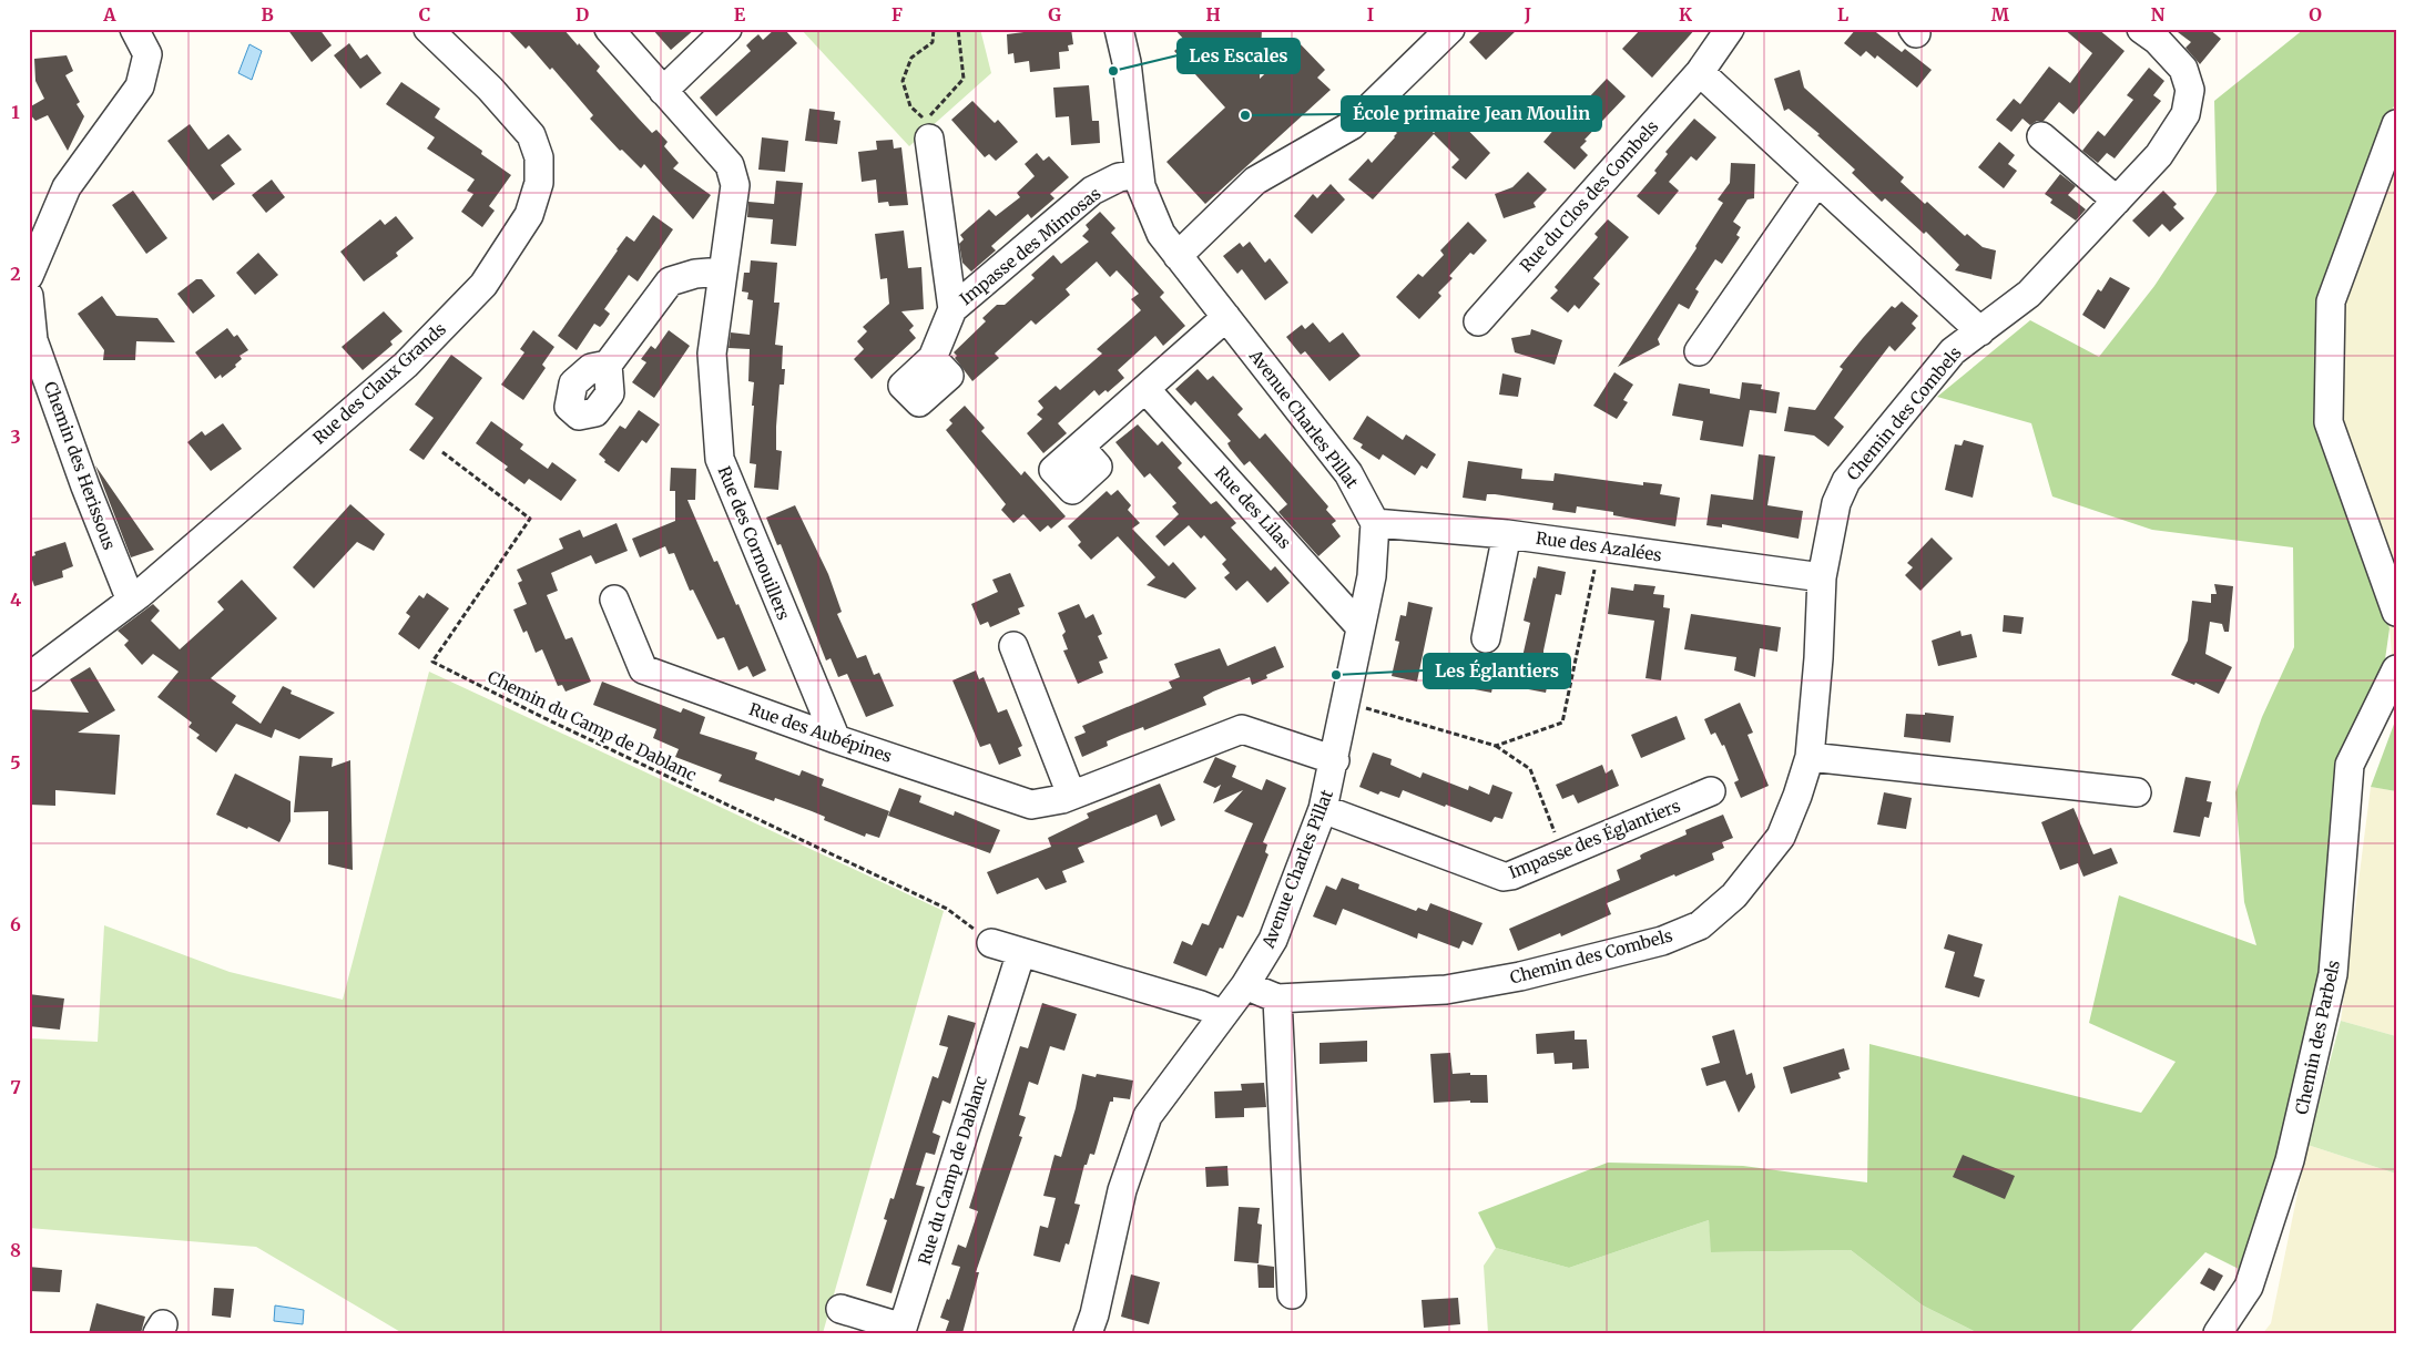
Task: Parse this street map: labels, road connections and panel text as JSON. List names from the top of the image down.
{
  "streets": {
    "street": [
      "Rue du Clos des Combels",
      "Impasse des Mimosas",
      "Rue des Claux Grands",
      "Chemin des Combels",
      "Avenue Charles Pillat",
      "Chemin des Herissous",
      "Rue des Lilas",
      "Rue des Cornouillers",
      "Rue des Azalées",
      "Rue des Aubépines",
      "Impasse des Églantiers",
      "Chemin des Parbels",
      "Rue du Camp de Dablanc"
    ],
    "path": ["Chemin du Camp de Dablanc"]
  },
  "crossings": [
    ["Impasse des Mimosas", "Avenue Charles Pillat"],
    ["Rue des Claux Grands", "Chemin des Herissous"],
    ["Chemin des Combels", "Avenue Charles Pillat"],
    ["Chemin des Combels", "Rue des Azalées"],
    ["Avenue Charles Pillat", "Rue des Lilas"],
    ["Avenue Charles Pillat", "Rue des Azalées"],
    ["Avenue Charles Pillat", "Rue des Aubépines"],
    ["Avenue Charles Pillat", "Impasse des Églantiers"],
    ["Rue des Cornouillers", "Rue des Aubépines"]
  ],
  "places": ["Les Escales", "École primaire Jean Moulin", "Les Églantiers"],
  "grid": {
    "columns": [
      "A",
      "B",
      "C",
      "D",
      "E",
      "F",
      "G",
      "H",
      "I",
      "J",
      "K",
      "L",
      "M",
      "N",
      "O"
    ],
    "rows": [
      "1",
      "2",
      "3",
      "4",
      "5",
      "6",
      "7",
      "8"
    ]
  }
}
